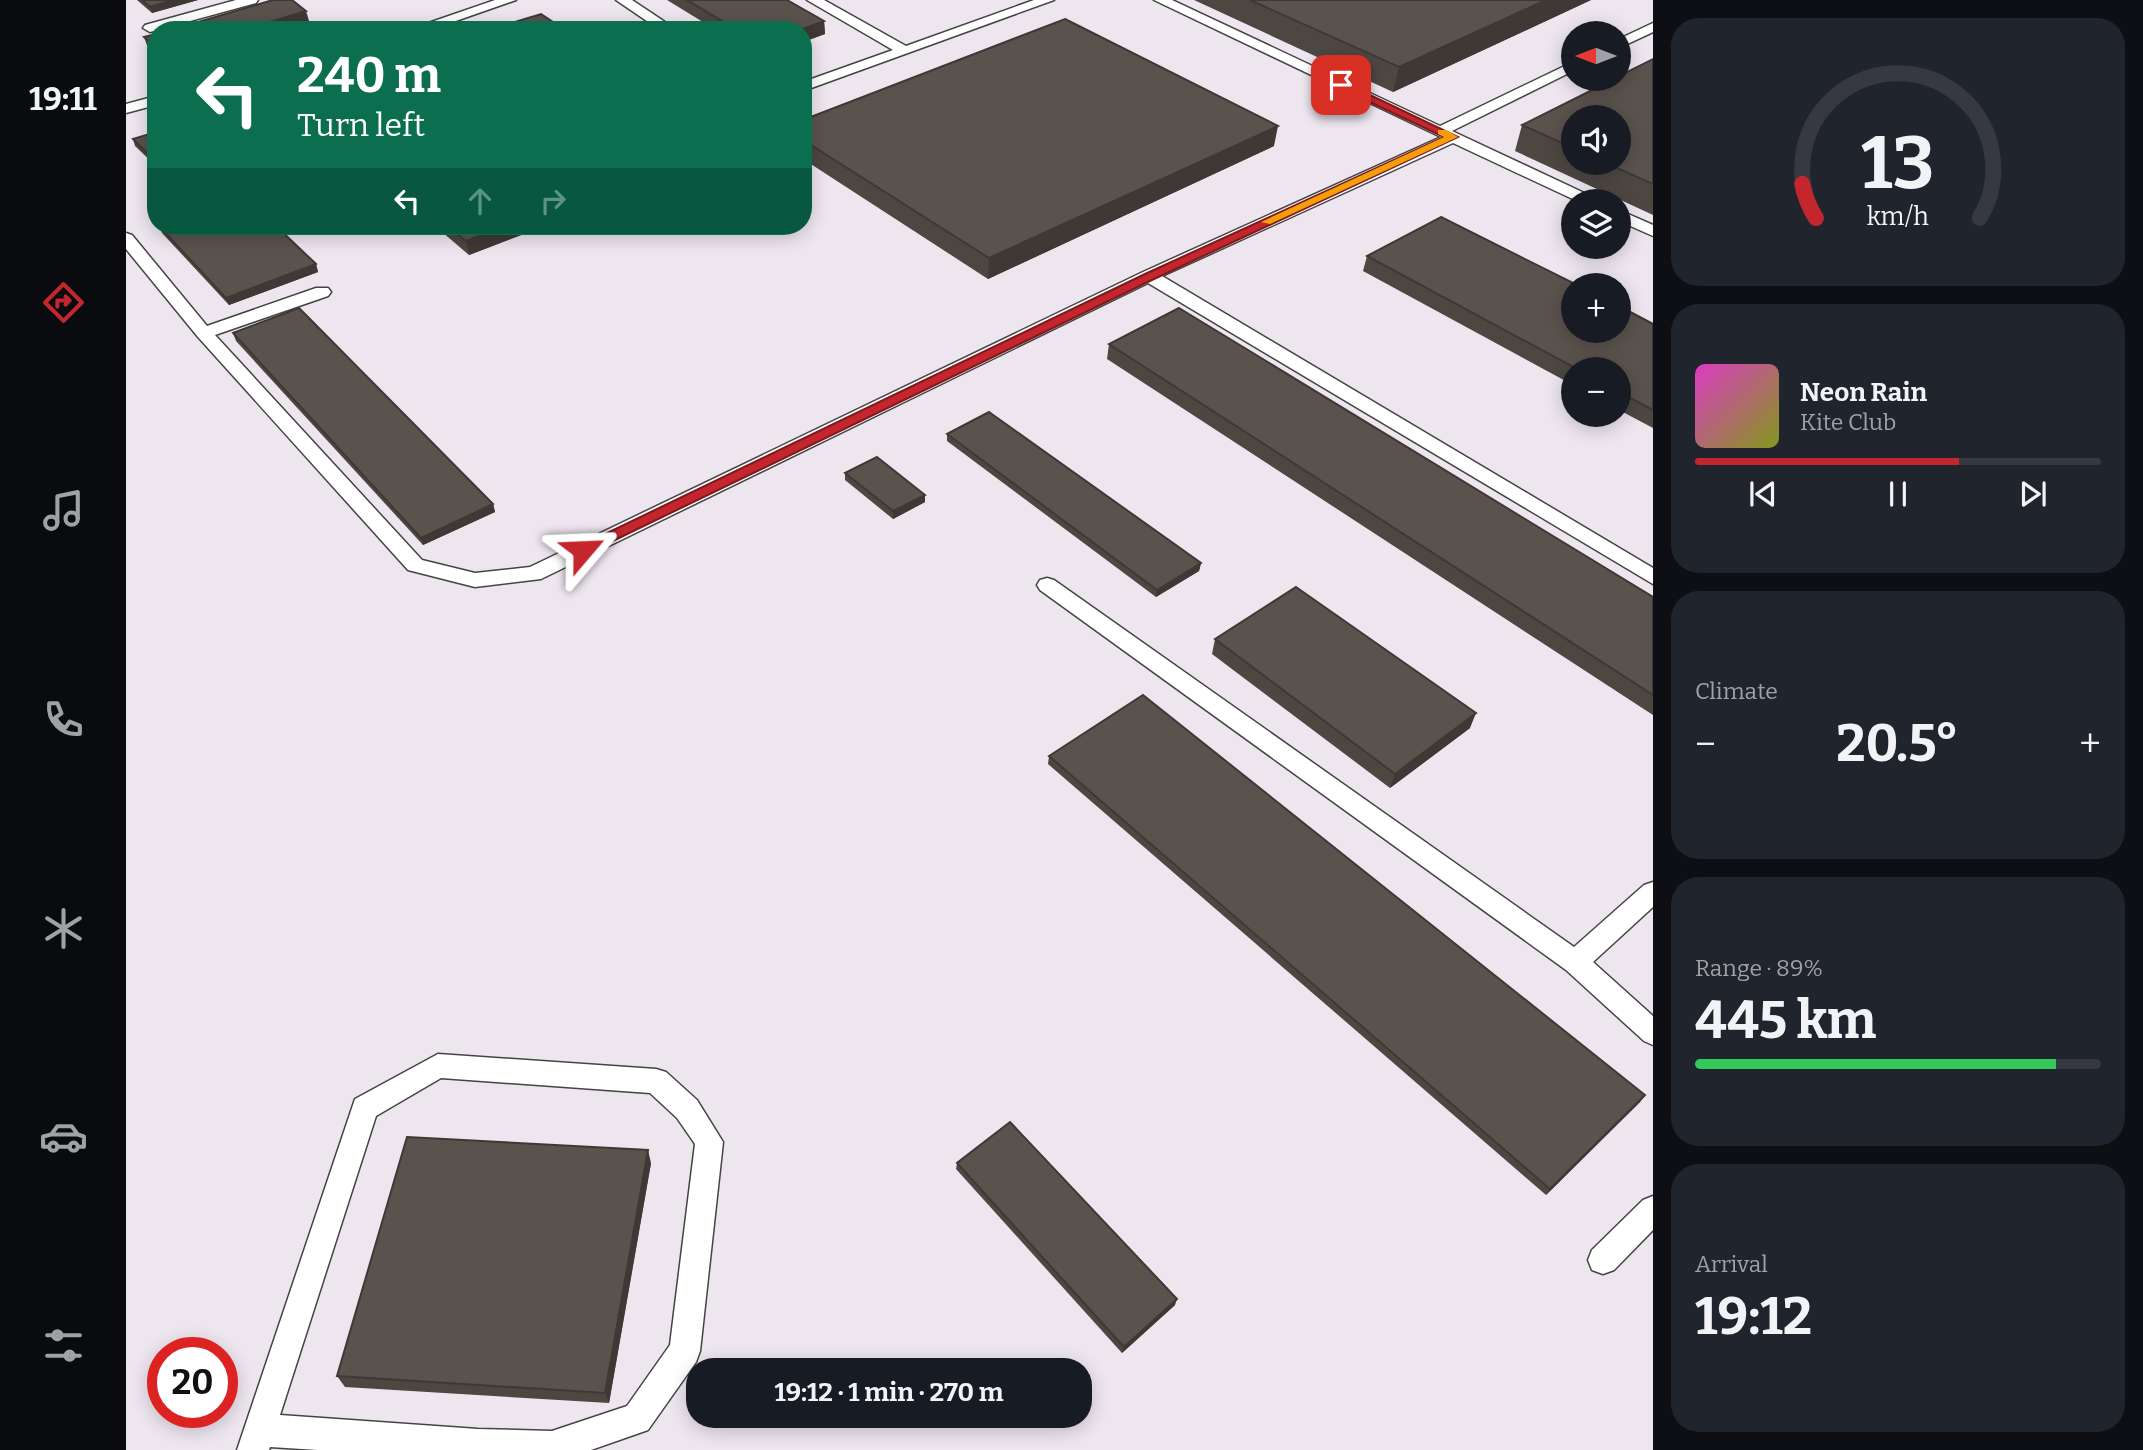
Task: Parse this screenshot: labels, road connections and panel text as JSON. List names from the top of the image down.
{
  "north": "left",
  "page": {
    "tabs": "19:11",
    "map_buttons": ["+", "−"],
    "turn": ["240 m", "Turn left"],
    "song": ["Neon Rain", "Kite Club"],
    "tile": [
      "Climate",
      ["Range · 89%", "445 km"],
      ["Arrival", "19:12"]
    ],
    "heat": ["−", "20.5°", "+"],
    "limit": "20",
    "trip": "19:12 · 1 min · 270 m",
    "gauge": ["13", "km/h"]
  }
}
